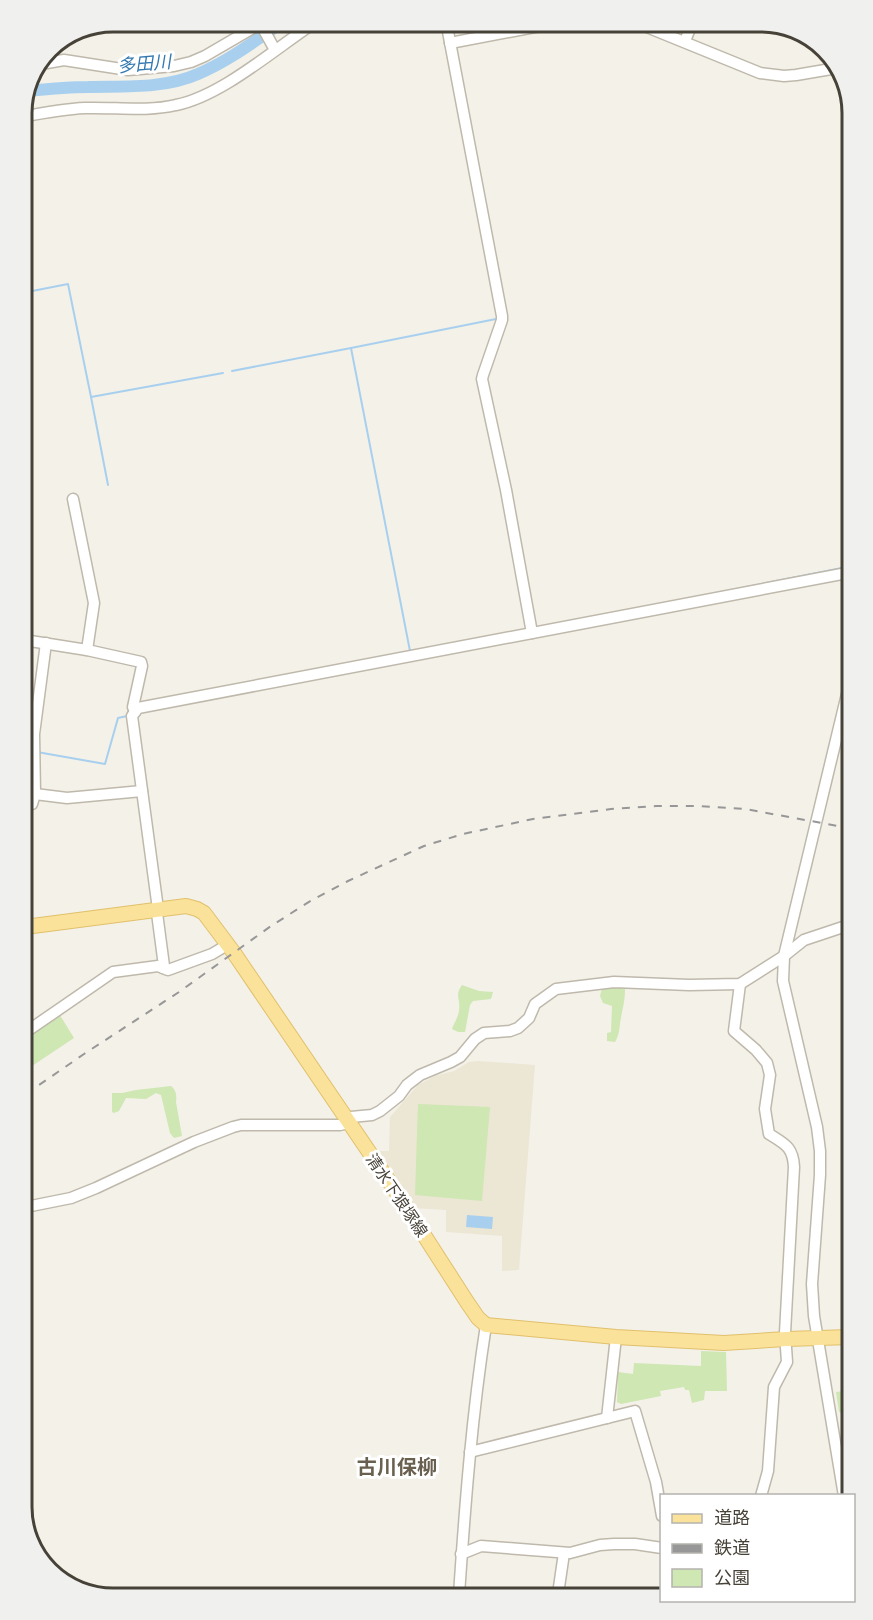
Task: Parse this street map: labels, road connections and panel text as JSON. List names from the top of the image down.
{
  "streets": {
    "main road": ["清水下狼塚線"]
  },
  "districts": ["古川保柳"],
  "water": ["多田川"],
  "legend": ["道路", "鉄道", "公園"]
}
